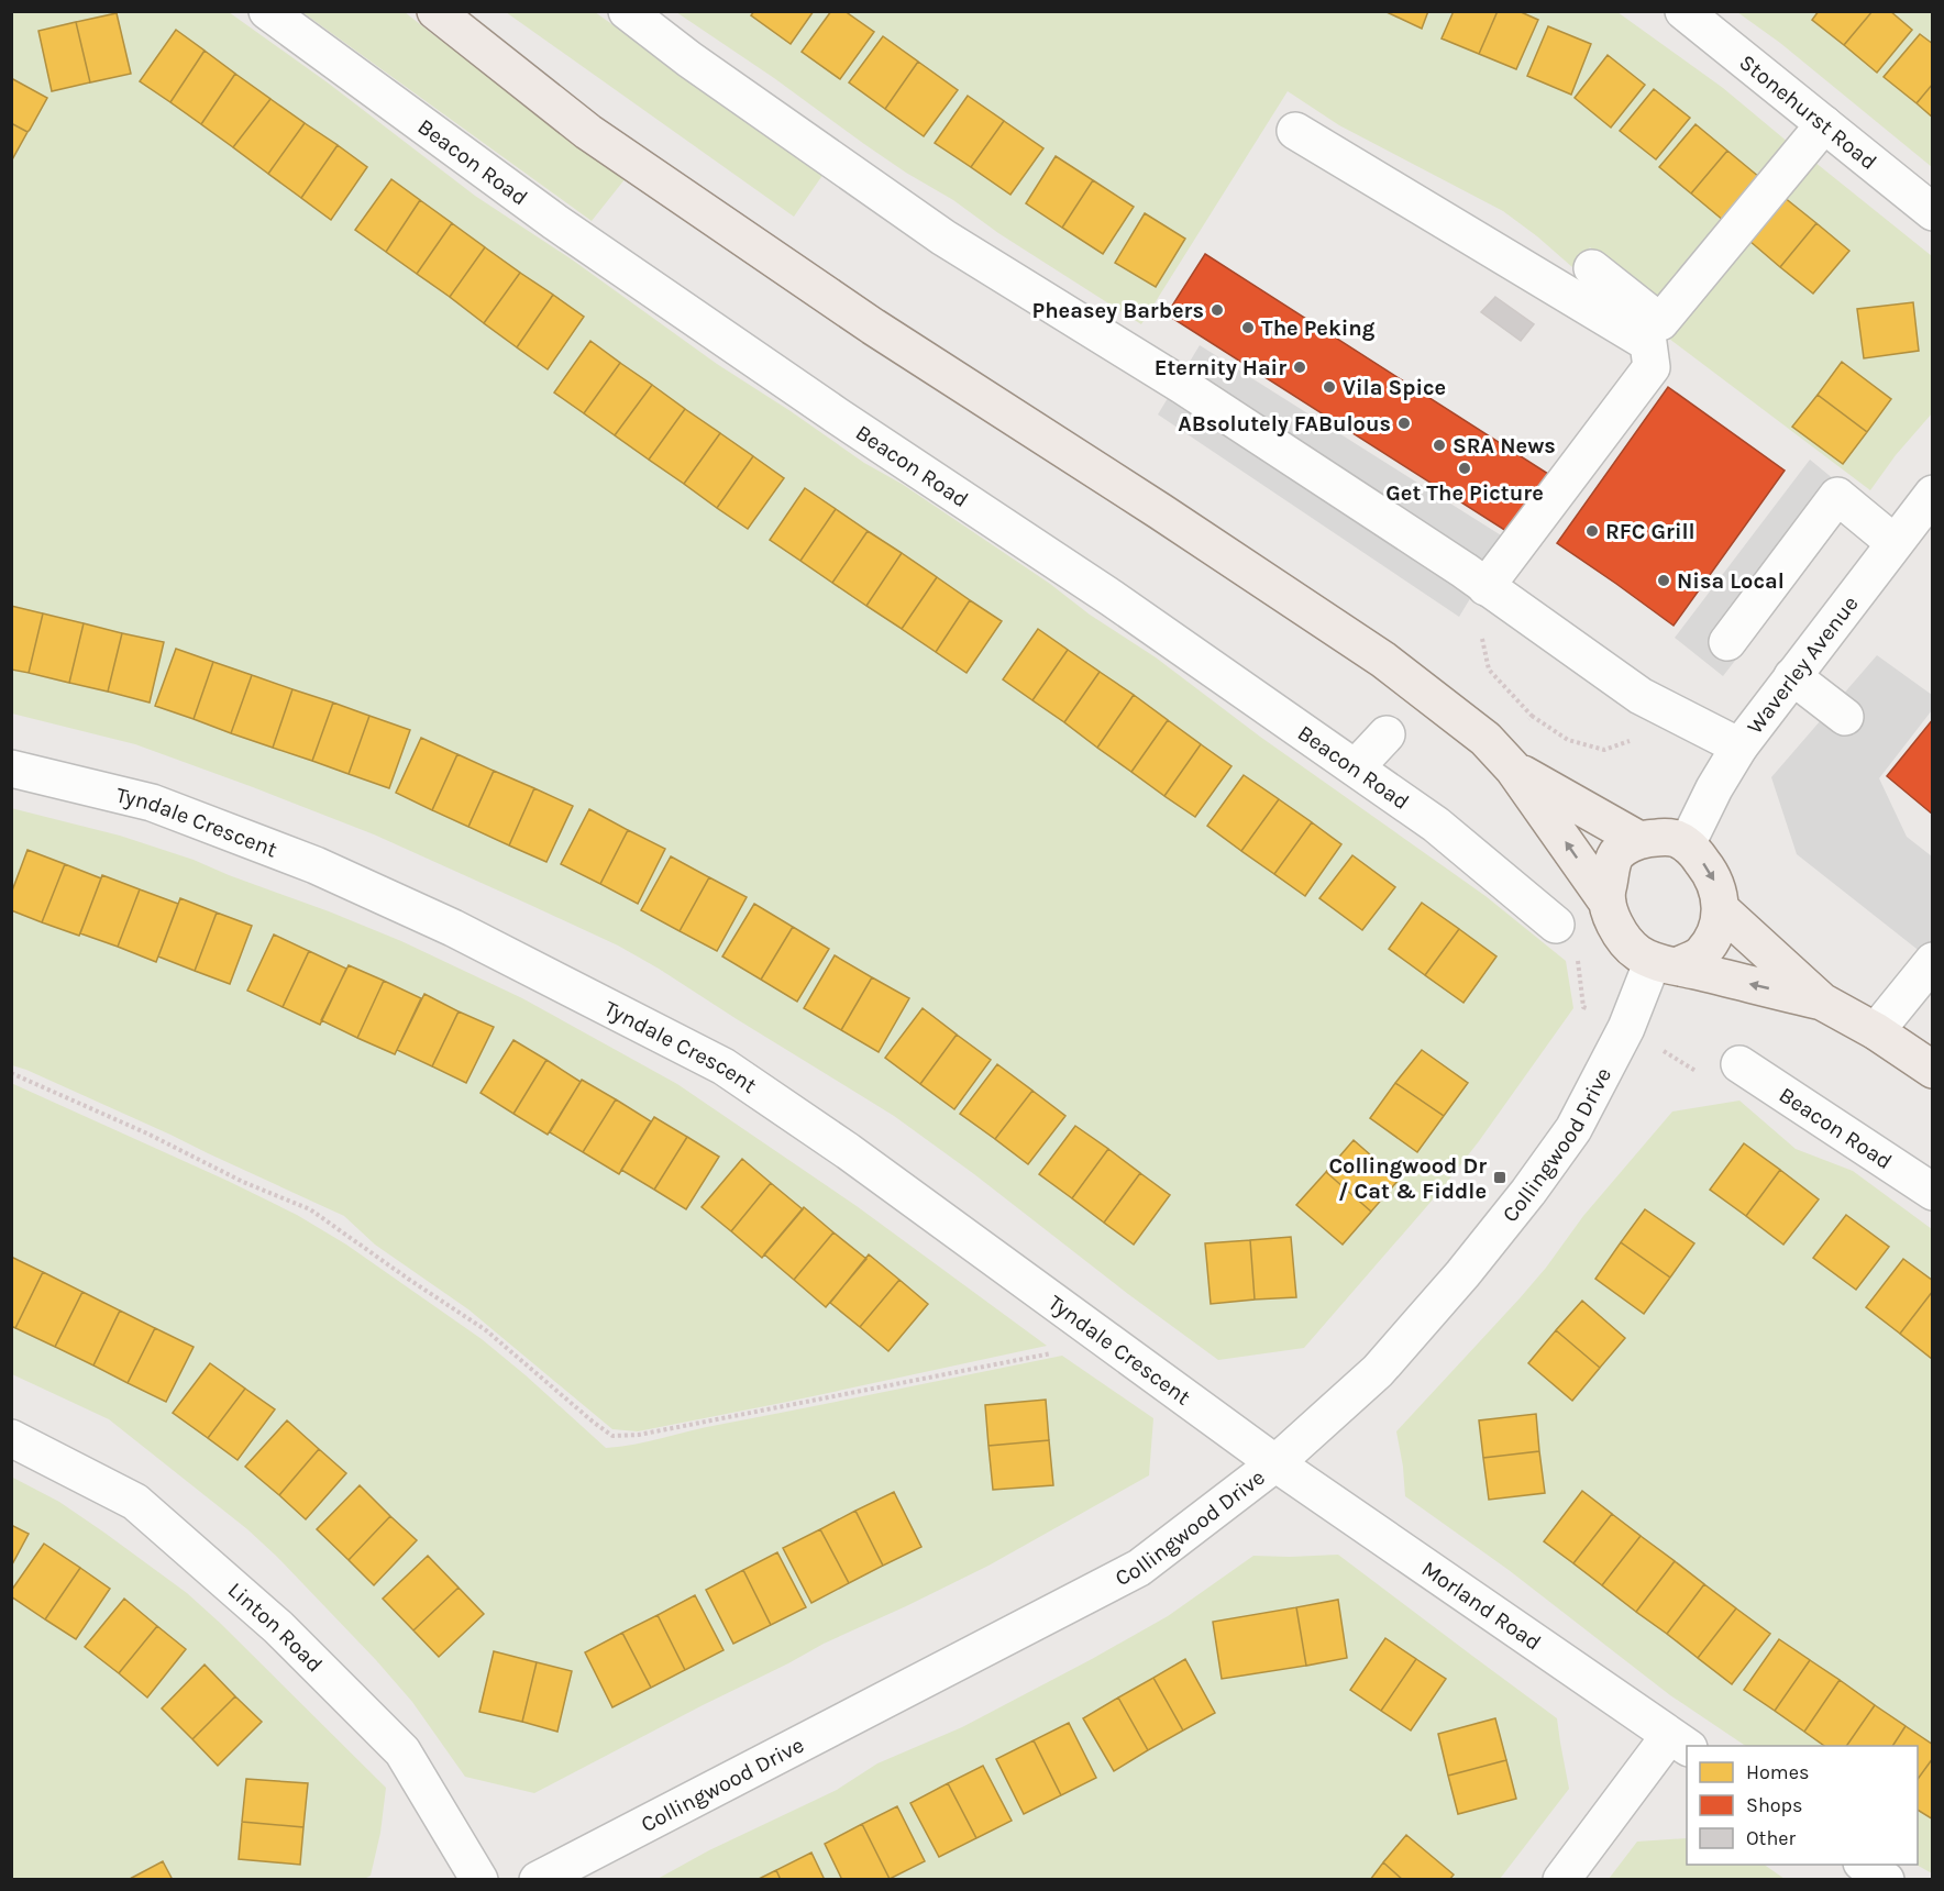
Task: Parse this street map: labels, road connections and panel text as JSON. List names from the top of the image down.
{
  "streets": {
    "street": [
      "Stonehurst Road",
      "Beacon Road",
      "Waverley Avenue",
      "Tyndale Crescent",
      "Collingwood Drive",
      "Morland Road",
      "Linton Road"
    ]
  },
  "crossings": [
    ["Waverley Avenue", "Collingwood Drive"],
    ["Tyndale Crescent", "Collingwood Drive"],
    ["Tyndale Crescent", "Morland Road"],
    ["Collingwood Drive", "Morland Road"]
  ],
  "places": {
    "other": [
      "Pheasey Barbers",
      "The Peking",
      "Eternity Hair",
      "Vila Spice",
      "ABsolutely FABulous",
      "SRA News",
      "Get The Picture",
      "RFC Grill",
      "Nisa Local"
    ],
    "transit": ["Collingwood Dr / Cat & Fiddle"]
  },
  "legend": ["Homes", "Shops", "Other"]
}
